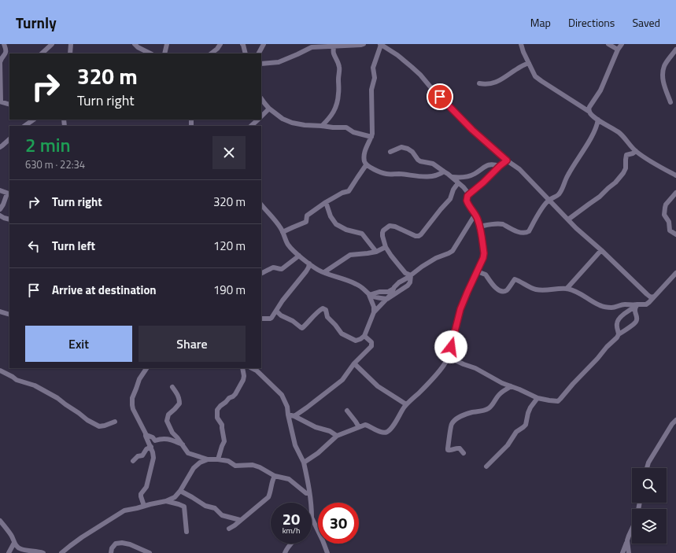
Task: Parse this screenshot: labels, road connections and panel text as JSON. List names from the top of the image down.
{
  "page": {
    "header": "Turnly",
    "nav": ["Map", "Directions", "Saved"],
    "turn": ["320 m", "Turn right"],
    "heading": ["2 min", "630 m · 22:34"],
    "list": [
      {
        "name": "Turn right",
        "value": "320 m"
      },
      {
        "name": "Turn left",
        "value": "120 m"
      },
      {
        "name": "Arrive at destination",
        "value": "190 m"
      }
    ],
    "buttons": ["Exit", "Share"],
    "speed": "20 km/h",
    "limit": "30"
  }
}
